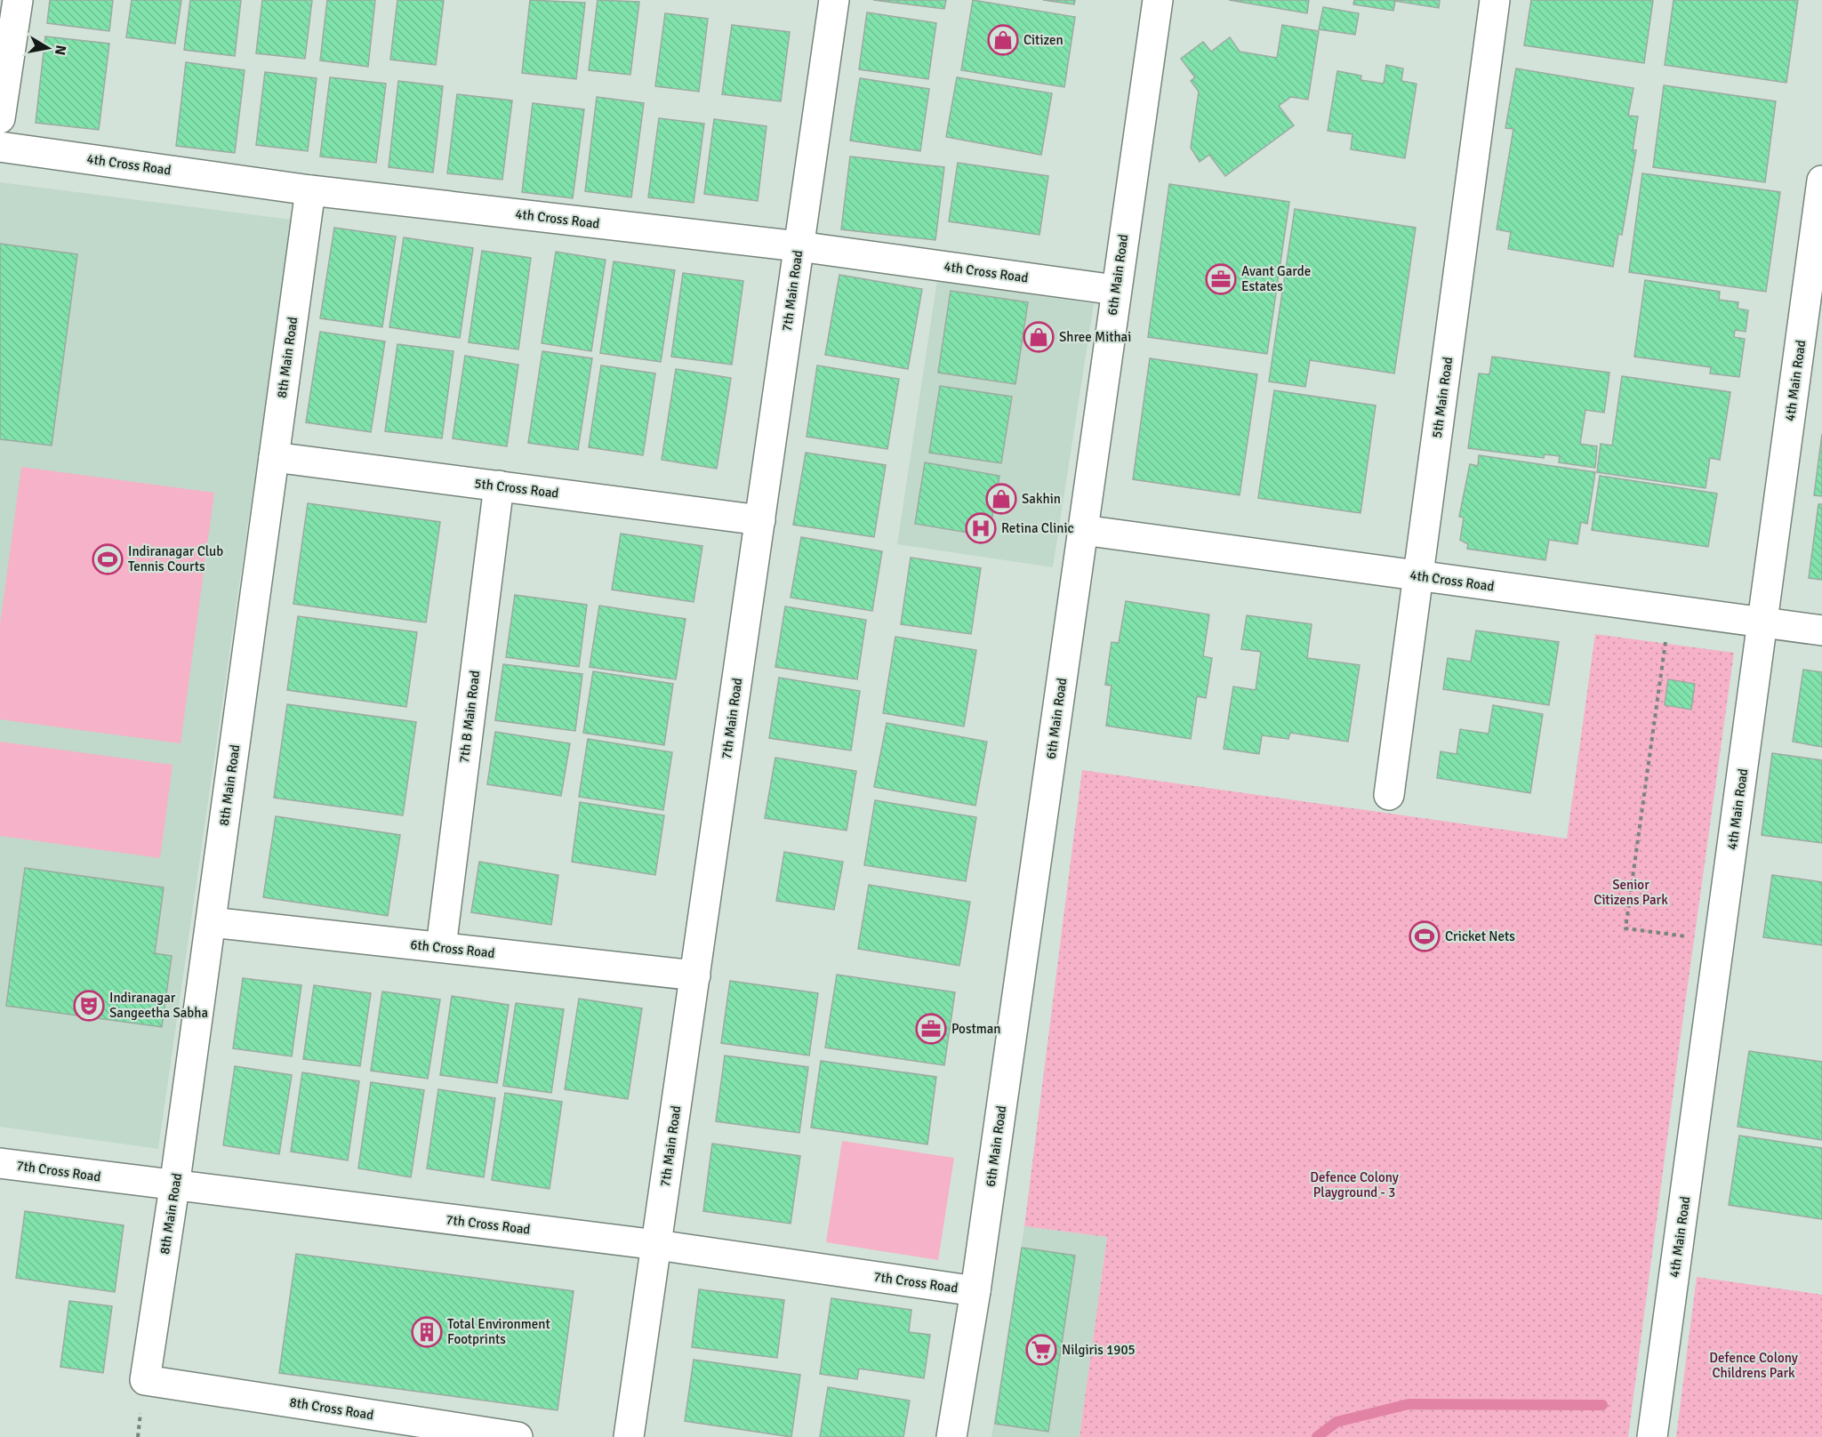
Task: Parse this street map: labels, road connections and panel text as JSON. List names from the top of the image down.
{
  "streets": {
    "street": [
      "4th Cross Road",
      "6th Main Road",
      "7th Main Road",
      "8th Main Road",
      "4th Main Road",
      "5th Main Road",
      "5th Cross Road",
      "7th B Main Road",
      "6th Cross Road",
      "7th Cross Road",
      "8th Cross Road"
    ]
  },
  "crossings": [
    ["4th Cross Road", "6th Main Road"],
    ["4th Cross Road", "7th Main Road"],
    ["4th Cross Road", "8th Main Road"],
    ["4th Cross Road", "4th Main Road"],
    ["4th Cross Road", "5th Main Road"],
    ["6th Main Road", "7th Cross Road"],
    ["7th Main Road", "5th Cross Road"],
    ["7th Main Road", "6th Cross Road"],
    ["7th Main Road", "7th Cross Road"],
    ["8th Main Road", "5th Cross Road"],
    ["8th Main Road", "6th Cross Road"],
    ["8th Main Road", "7th Cross Road"],
    ["8th Main Road", "8th Cross Road"],
    ["5th Cross Road", "7th B Main Road"],
    ["7th B Main Road", "6th Cross Road"]
  ],
  "parks": ["Senior Citizens Park", "Defence Colony Playground - 3", "Defence Colony Childrens Park"],
  "places": {
    "shop": ["Citizen", "Shree Mithai", "Sakhin"],
    "office": ["Avant Garde Estates", "Postman"],
    "hospital": ["Retina Clinic"],
    "sports": ["Indiranagar Club Tennis Courts", "Cricket Nets"],
    "theatre": ["Indiranagar Sangeetha Sabha"],
    "building": ["Total Environment Footprints"],
    "supermarket": ["Nilgiris 1905"]
  },
  "north": "right"
}
